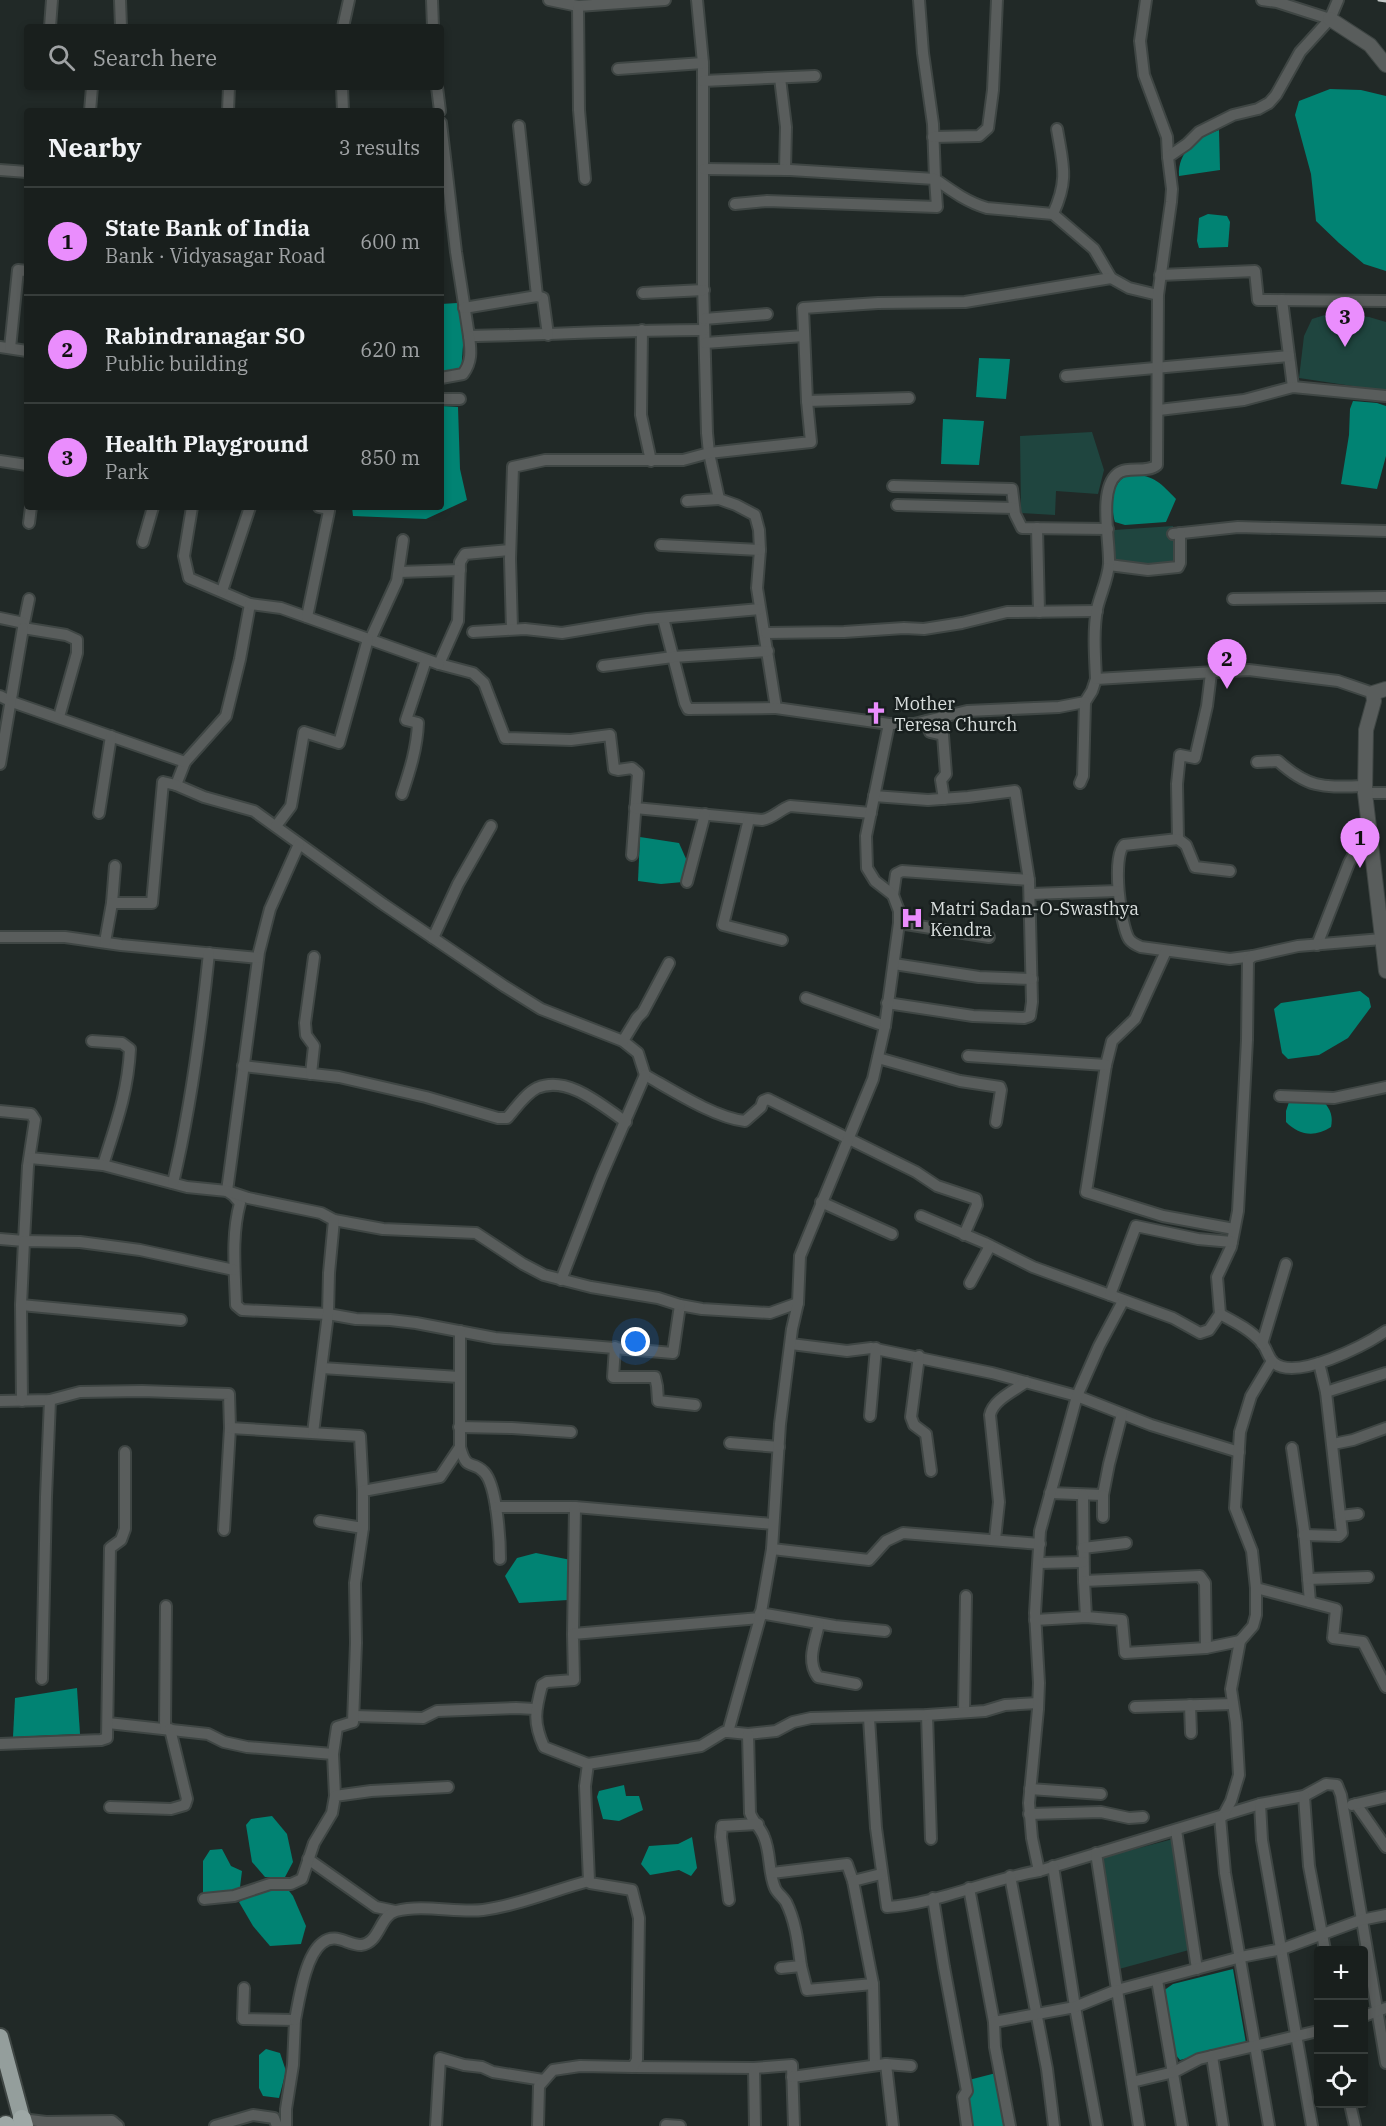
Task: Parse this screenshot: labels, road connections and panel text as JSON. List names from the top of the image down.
{
  "places": {
    "church": ["Mother Teresa Church"],
    "hospital": ["Matri Sadan-O-Swasthya Kendra"]
  },
  "page": {
    "search": "Search here",
    "heading": ["Nearby", "3 results"],
    "list": [
      {
        "mark": "1",
        "name": "State Bank of India",
        "note": "Bank · Vidyasagar Road",
        "value": "600 m"
      },
      {
        "mark": "2",
        "name": "Rabindranagar SO",
        "note": "Public building",
        "value": "620 m"
      },
      {
        "mark": "3",
        "name": "Health Playground",
        "note": "Park",
        "value": "850 m"
      }
    ],
    "pins": ["3", "2", "1"],
    "map_buttons": ["+", "−"]
  }
}
